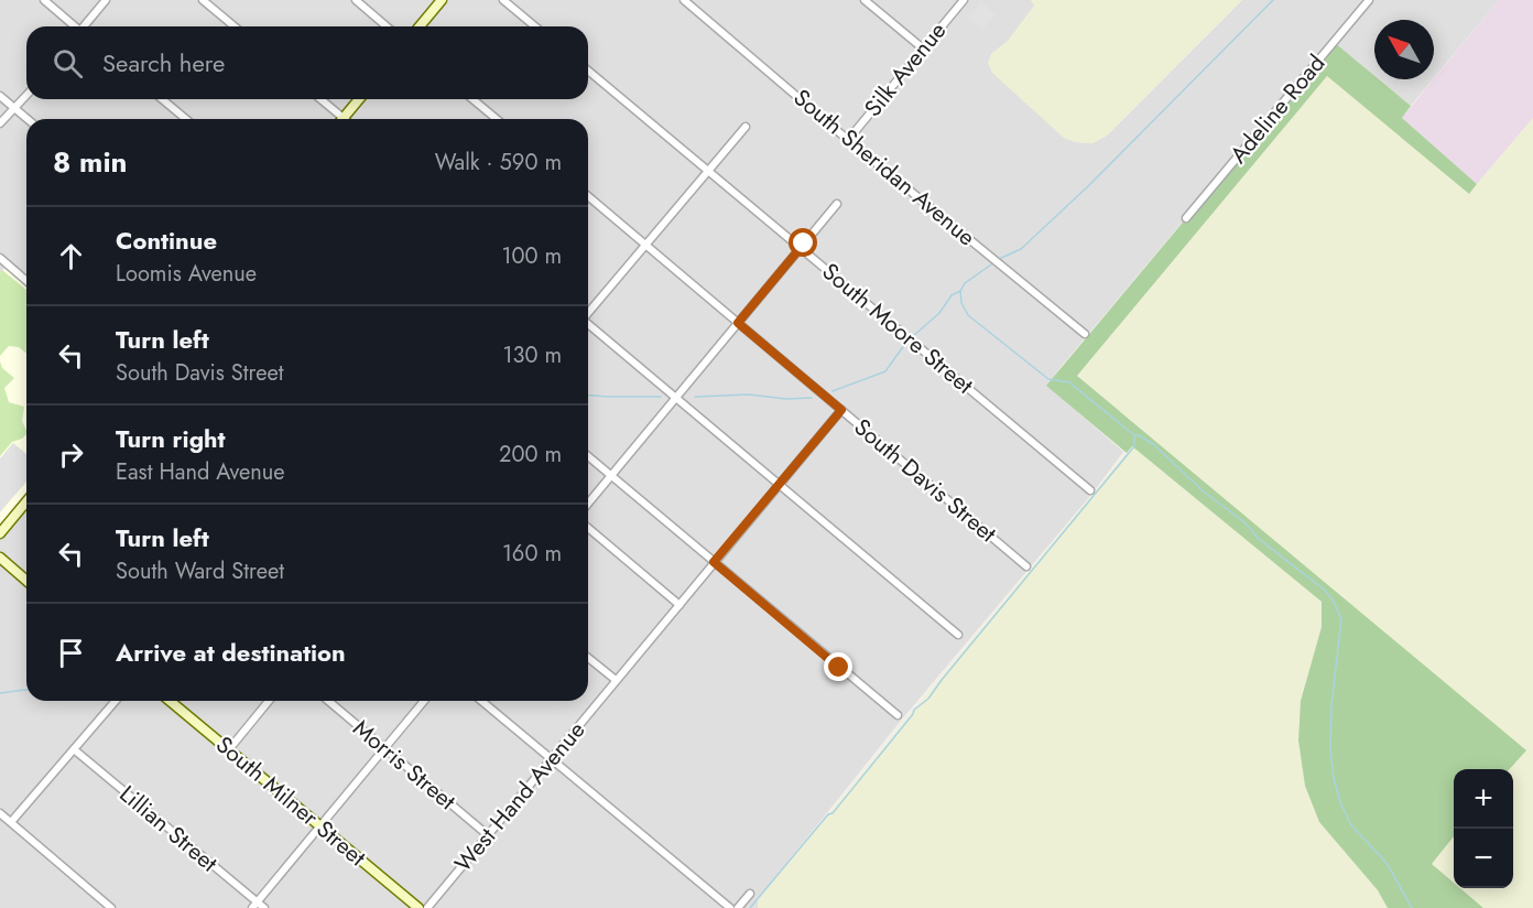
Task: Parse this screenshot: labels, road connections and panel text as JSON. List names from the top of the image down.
{
  "streets": {
    "street": [
      "Silk Avenue",
      "Adeline Road",
      "South Sheridan Avenue",
      "South Moore Street",
      "South Davis Street",
      "Morris Street",
      "West Hand Avenue",
      "South Milner Street",
      "Lillian Street"
    ]
  },
  "crossings": [
    ["Silk Avenue", "South Sheridan Avenue"],
    ["South Davis Street", "West Hand Avenue"],
    ["Morris Street", "West Hand Avenue"]
  ],
  "north": "top left",
  "page": {
    "search": "Search here",
    "heading": ["8 min", "Walk · 590 m"],
    "list": [
      ["Continue", "Loomis Avenue", "100 m"],
      ["Turn left", "South Davis Street", "130 m"],
      ["Turn right", "East Hand Avenue", "200 m"],
      ["Turn left", "South Ward Street", "160 m"],
      "Arrive at destination"
    ],
    "map_buttons": ["+", "−"]
  }
}
